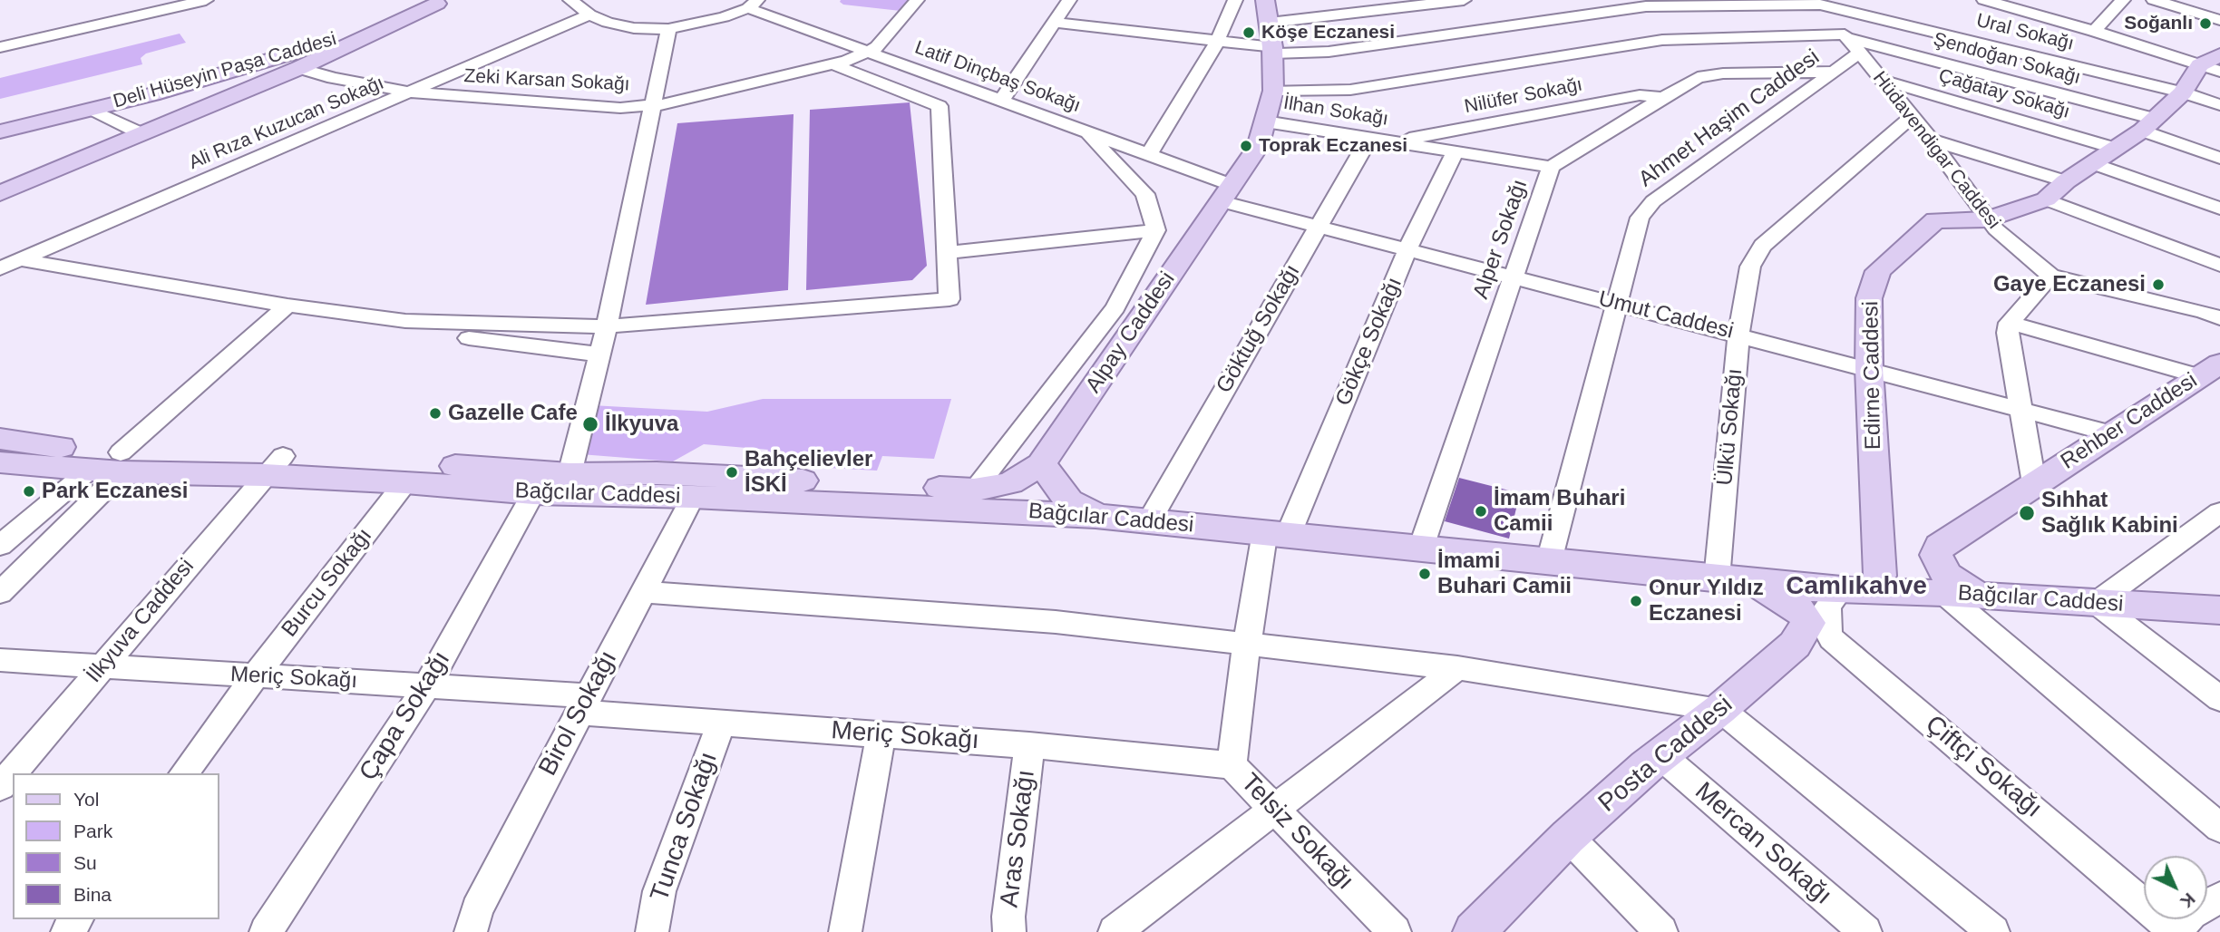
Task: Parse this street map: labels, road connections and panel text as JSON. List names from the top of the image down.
{
  "streets": {
    "main road": [
      "Deli Hüseyin Paşa Caddesi",
      "Alpay Caddesi",
      "Edirne Caddesi",
      "Rehber Caddesi",
      "Bağcılar Caddesi",
      "Posta Caddesi"
    ],
    "street": [
      "Ural Sokağı",
      "Şendoğan Sokağı",
      "Latif Dinçbaş Sokağı",
      "Zeki Karsan Sokağı",
      "Çağatay Sokağı",
      "Nilüfer Sokağı",
      "İlhan Sokağı",
      "Ahmet Haşim Caddesi",
      "Ali Rıza Kuzucan Sokağı",
      "Hüdavendigar Caddesi",
      "Alper Sokağı",
      "Umut Caddesi",
      "Göktuğ Sokağı",
      "Gökçe Sokağı",
      "Ülkü Sokağı",
      "Burcu Sokağı",
      "İlkyuva Caddesi",
      "Meriç Sokağı",
      "Birol Sokağı",
      "Çapa Sokağı",
      "Çiftçi Sokağı",
      "Tunca Sokağı",
      "Telsiz Sokağı",
      "Aras Sokağı",
      "Mercan Sokağı"
    ]
  },
  "crossings": [
    ["Ural Sokağı", "Hüdavendigar Caddesi"],
    ["Ural Sokağı", "Edirne Caddesi"],
    ["Şendoğan Sokağı", "Ahmet Haşim Caddesi"],
    ["Şendoğan Sokağı", "Hüdavendigar Caddesi"],
    ["Şendoğan Sokağı", "Alpay Caddesi"],
    ["Şendoğan Sokağı", "Edirne Caddesi"],
    ["Latif Dinçbaş Sokağı", "Zeki Karsan Sokağı"],
    ["Latif Dinçbaş Sokağı", "Umut Caddesi"],
    ["Latif Dinçbaş Sokağı", "Alpay Caddesi"],
    ["Zeki Karsan Sokağı", "Ali Rıza Kuzucan Sokağı"],
    ["Çağatay Sokağı", "Hüdavendigar Caddesi"],
    ["Çağatay Sokağı", "Edirne Caddesi"],
    ["Nilüfer Sokağı", "İlhan Sokağı"],
    ["Nilüfer Sokağı", "Alper Sokağı"],
    ["İlhan Sokağı", "Alper Sokağı"],
    ["İlhan Sokağı", "Göktuğ Sokağı"],
    ["İlhan Sokağı", "Alpay Caddesi"],
    ["İlhan Sokağı", "Gökçe Sokağı"],
    ["Ahmet Haşim Caddesi", "Hüdavendigar Caddesi"],
    ["Ahmet Haşim Caddesi", "Alper Sokağı"],
    ["Ahmet Haşim Caddesi", "Umut Caddesi"],
    ["Ahmet Haşim Caddesi", "Bağcılar Caddesi"],
    ["Hüdavendigar Caddesi", "Edirne Caddesi"],
    ["Hüdavendigar Caddesi", "Ülkü Sokağı"],
    ["Alper Sokağı", "Umut Caddesi"],
    ["Alper Sokağı", "Bağcılar Caddesi"],
    ["Umut Caddesi", "Göktuğ Sokağı"],
    ["Umut Caddesi", "Alpay Caddesi"],
    ["Umut Caddesi", "Gökçe Sokağı"],
    ["Umut Caddesi", "Edirne Caddesi"],
    ["Umut Caddesi", "Rehber Caddesi"],
    ["Umut Caddesi", "Ülkü Sokağı"],
    ["Göktuğ Sokağı", "Bağcılar Caddesi"],
    ["Gökçe Sokağı", "Bağcılar Caddesi"],
    ["Gökçe Sokağı", "Telsiz Sokağı"],
    ["Edirne Caddesi", "Bağcılar Caddesi"],
    ["Edirne Caddesi", "Çiftçi Sokağı"],
    ["Rehber Caddesi", "Bağcılar Caddesi"],
    ["Ülkü Sokağı", "Bağcılar Caddesi"],
    ["Bağcılar Caddesi", "Burcu Sokağı"],
    ["Bağcılar Caddesi", "İlkyuva Caddesi"],
    ["Bağcılar Caddesi", "Birol Sokağı"],
    ["Bağcılar Caddesi", "Çapa Sokağı"],
    ["Bağcılar Caddesi", "Posta Caddesi"],
    ["Bağcılar Caddesi", "Çiftçi Sokağı"],
    ["Bağcılar Caddesi", "Telsiz Sokağı"],
    ["Burcu Sokağı", "Meriç Sokağı"],
    ["İlkyuva Caddesi", "Meriç Sokağı"],
    ["Meriç Sokağı", "Birol Sokağı"],
    ["Meriç Sokağı", "Çapa Sokağı"],
    ["Meriç Sokağı", "Tunca Sokağı"],
    ["Meriç Sokağı", "Telsiz Sokağı"],
    ["Meriç Sokağı", "Aras Sokağı"],
    ["Posta Caddesi", "Mercan Sokağı"]
  ],
  "districts": ["Camlıkahve"],
  "places": [
    "Soğanlı",
    "Köşe Eczanesi",
    "Toprak Eczanesi",
    "Gaye Eczanesi",
    "Gazelle Cafe",
    "İlkyuva",
    "Bahçelievler İSKİ",
    "Park Eczanesi",
    "İmam Buhari Camii",
    "Sıhhat Sağlık Kabini",
    "İmami Buhari Camii",
    "Onur Yıldız Eczanesi"
  ],
  "legend": [
    "Yol",
    "Park",
    "Su",
    "Bina"
  ],
  "north": "bottom right"
}
